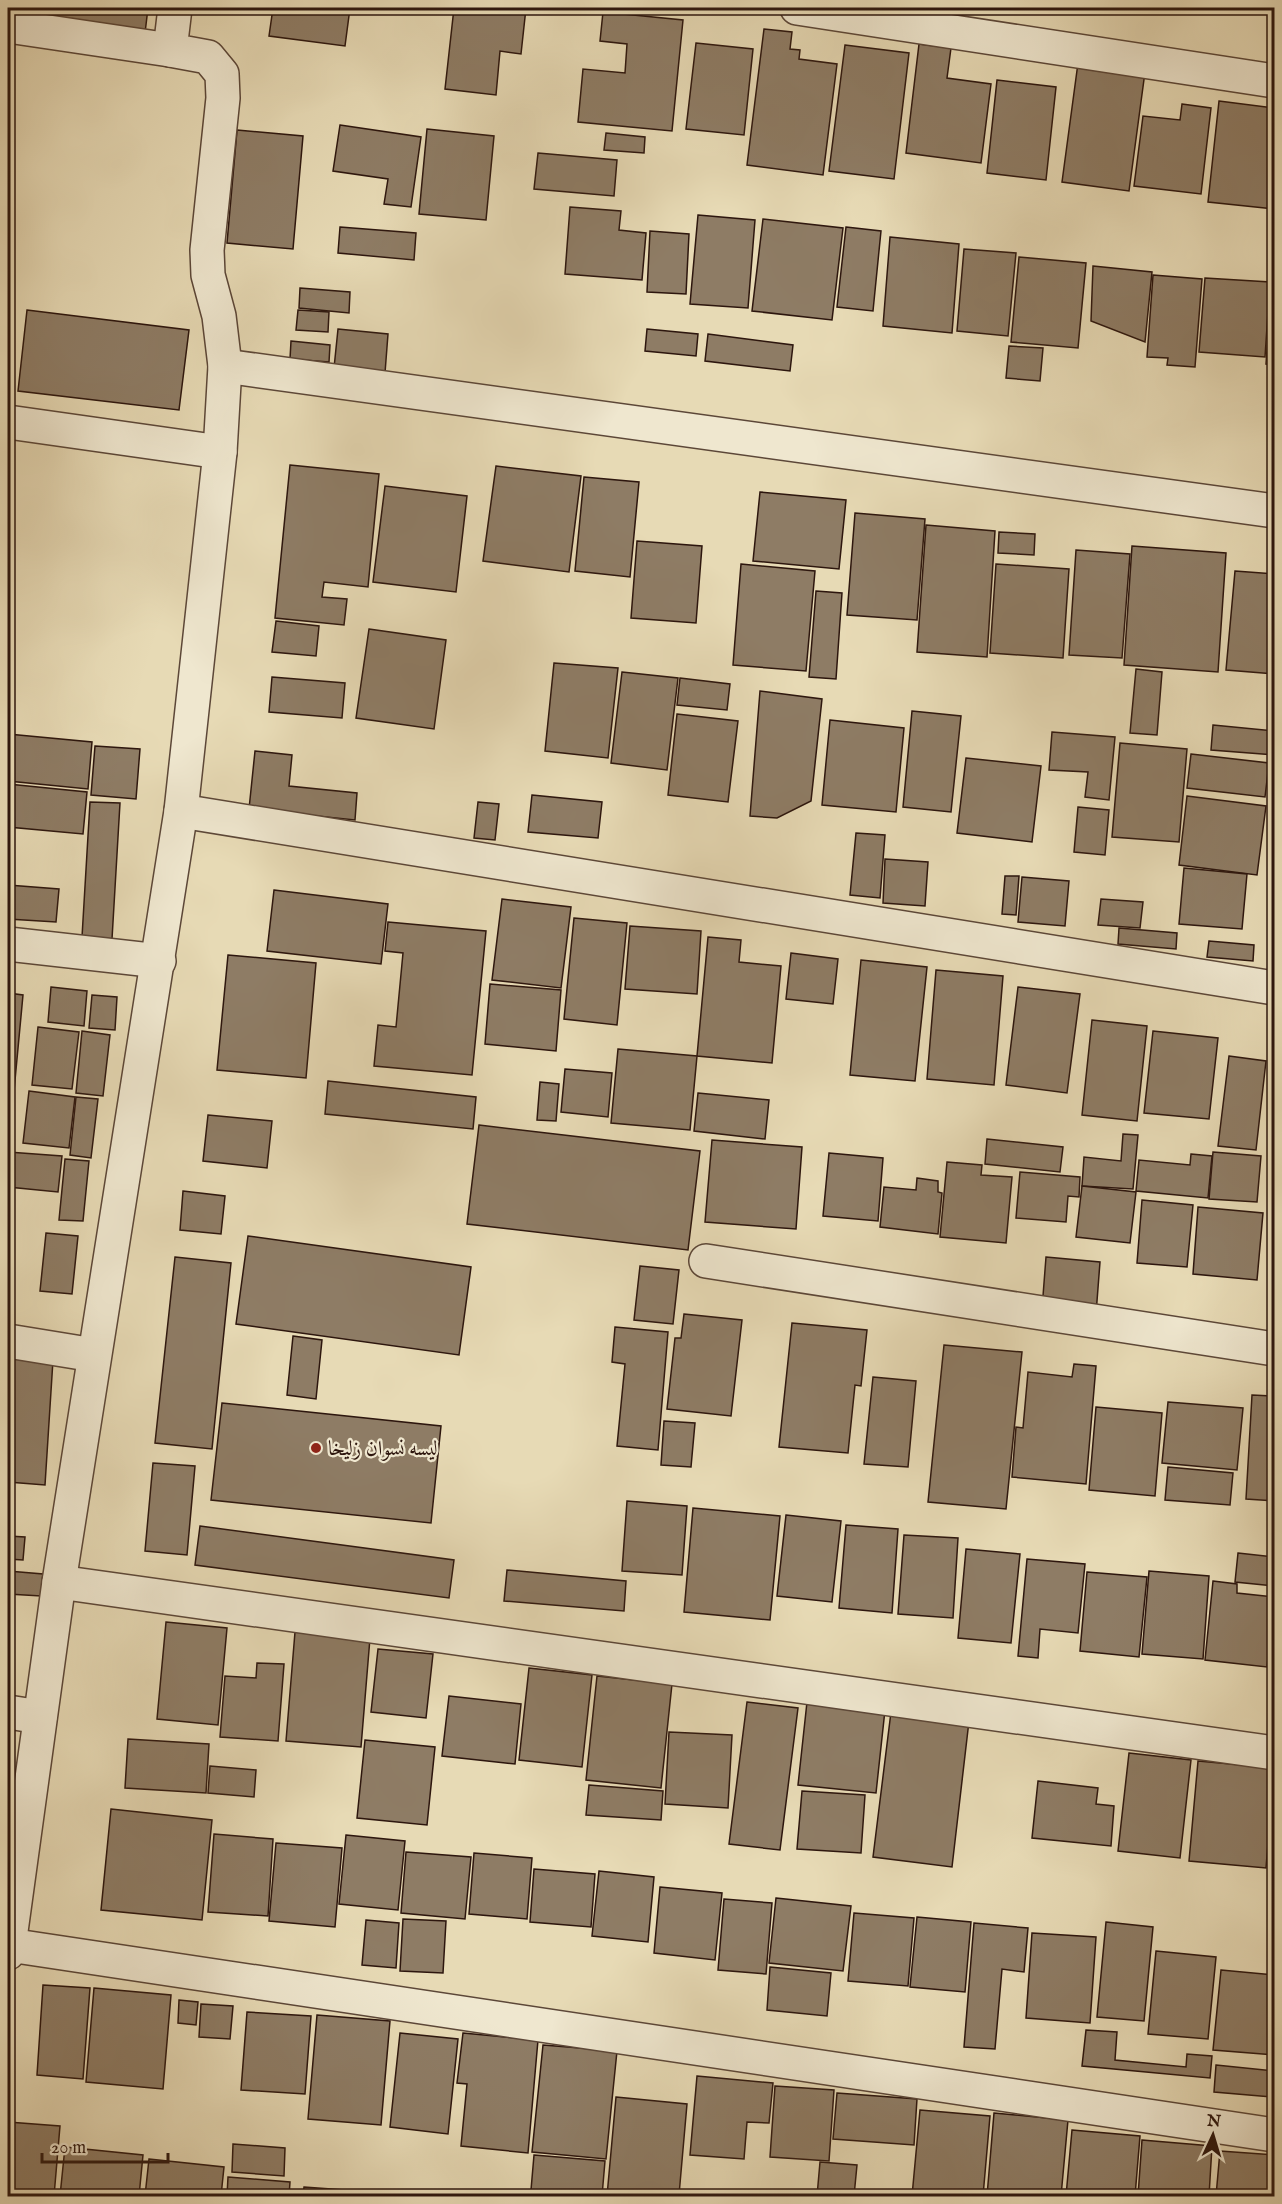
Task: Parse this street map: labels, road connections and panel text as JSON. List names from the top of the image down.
{
  "places": ["لیسه نسوان زلیخا"],
  "scale_bar": "20 m",
  "north": "top"
}
